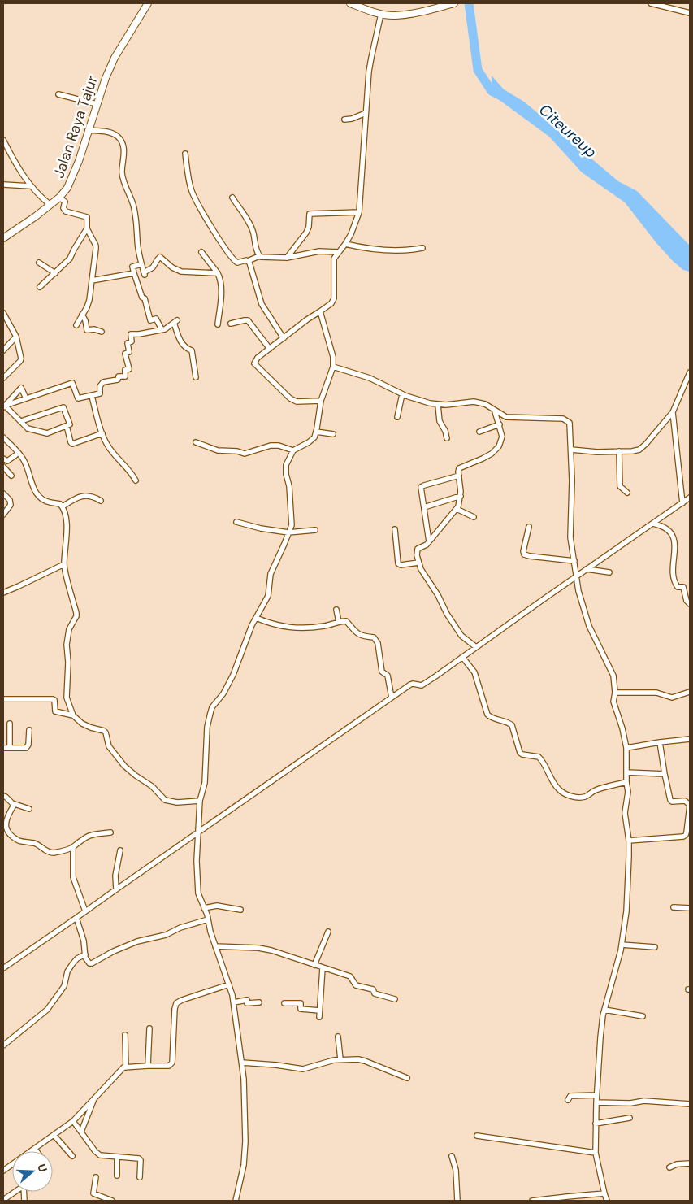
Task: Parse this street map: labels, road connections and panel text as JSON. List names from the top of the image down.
{
  "streets": {
    "main road": ["Jalan Raya Tajur"]
  },
  "water": ["Citeureup"],
  "north": "right"
}
